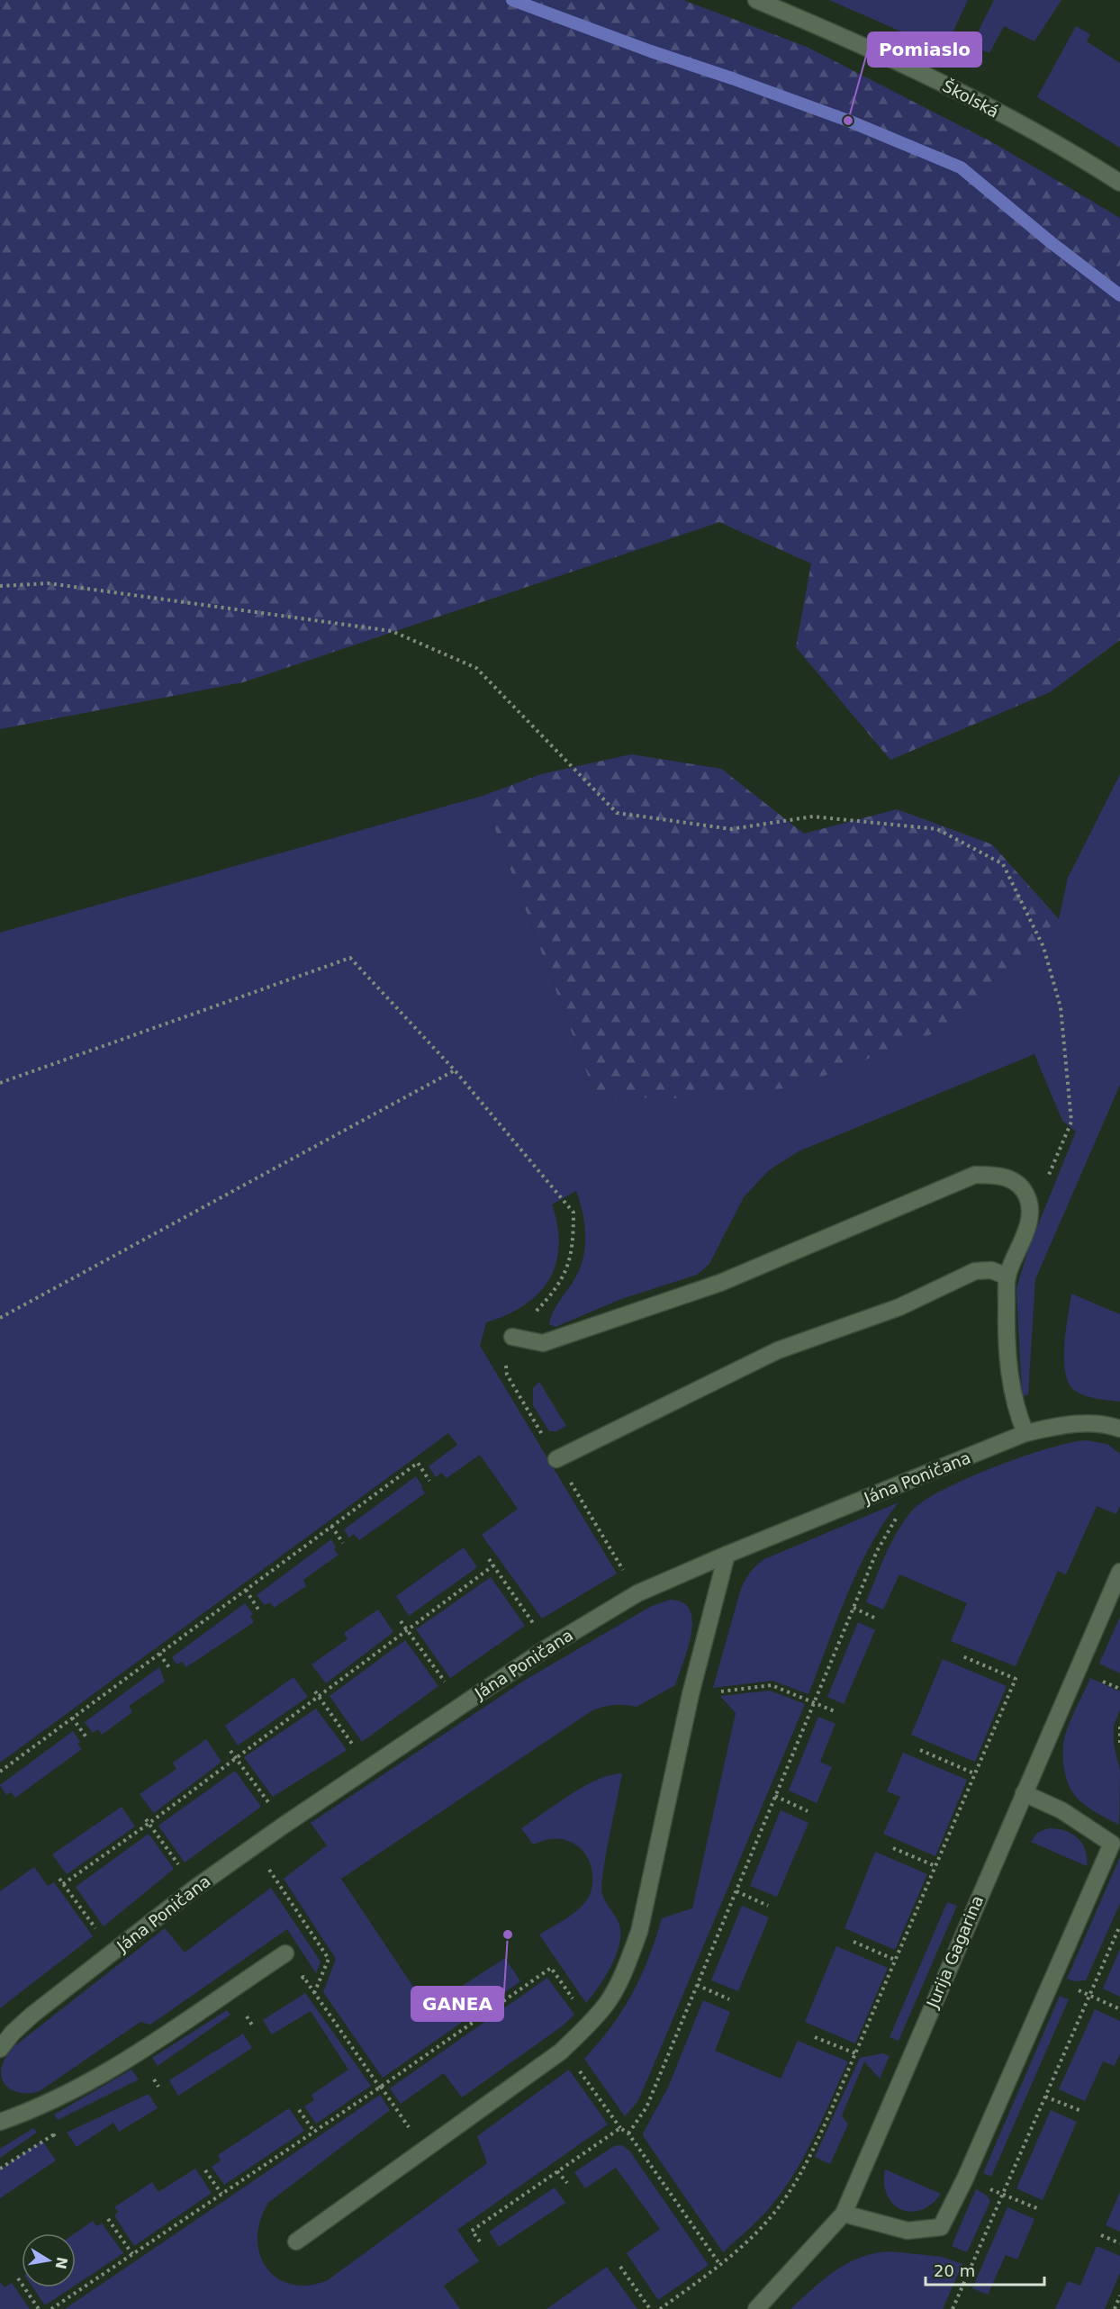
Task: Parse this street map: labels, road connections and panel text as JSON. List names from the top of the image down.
{
  "streets": {
    "street": ["Školská", "Jána Poničana", "Jurija Gagarina"]
  },
  "places": ["Pomiaslo", "GANEA"],
  "scale_bar": "20 m",
  "north": "right"
}
